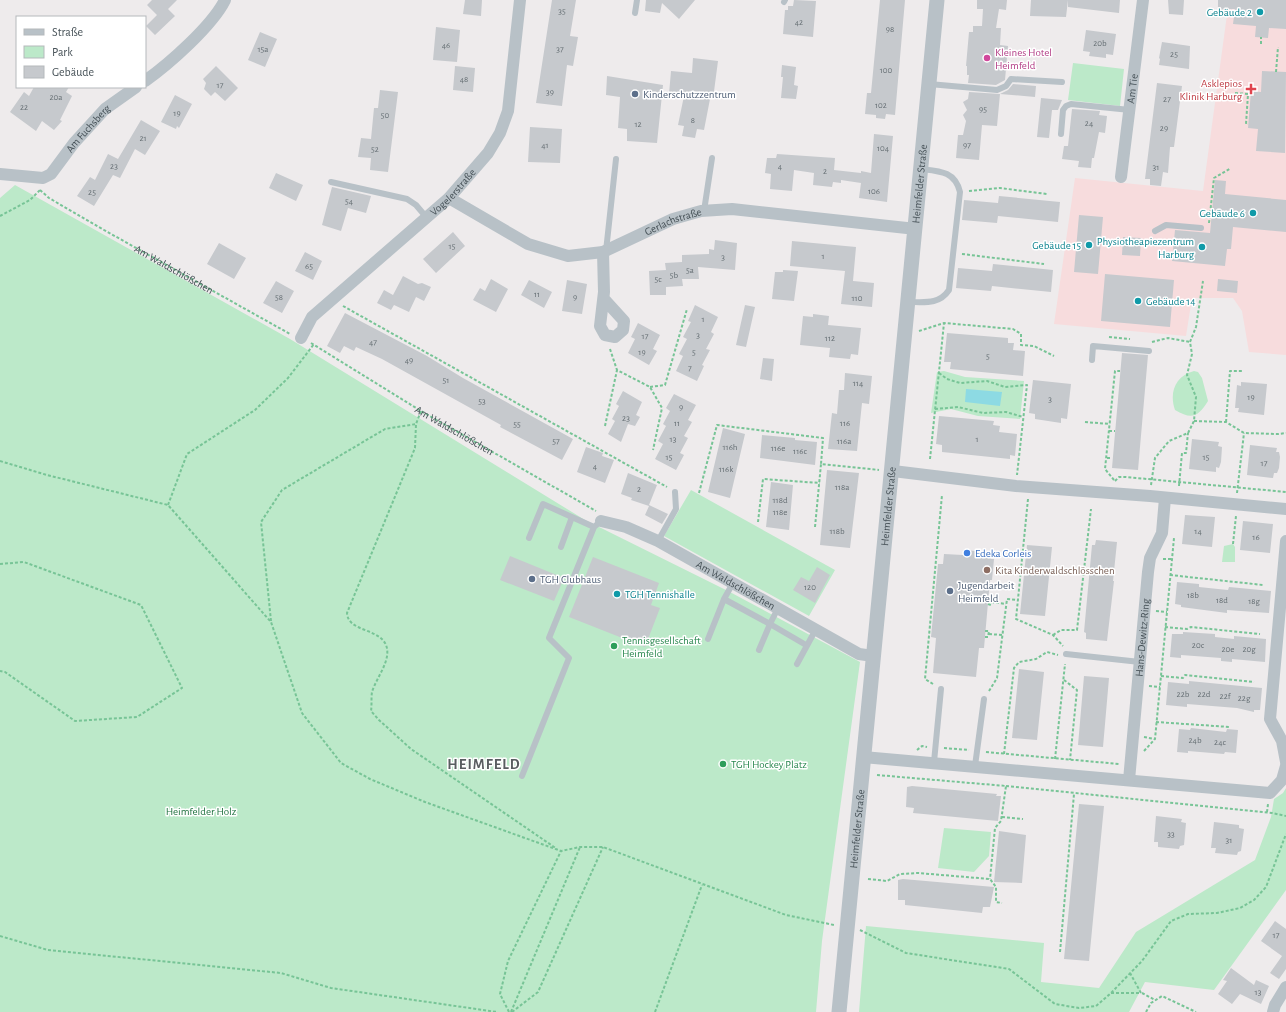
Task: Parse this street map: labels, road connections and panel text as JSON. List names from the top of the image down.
{
  "streets": {
    "street": [
      "Am Tie",
      "Am Fuchsberg",
      "Heimfelder Straße",
      "Vogelerstraße",
      "Gerlachstraße",
      "Am Waldschlößchen",
      "Hans-Dewitz-Ring"
    ]
  },
  "crossings": [
    ["Heimfelder Straße", "Gerlachstraße"],
    ["Heimfelder Straße", "Am Waldschlößchen"],
    ["Vogelerstraße", "Gerlachstraße"],
    ["Vogelerstraße", "Am Waldschlößchen"]
  ],
  "districts": ["HEIMFELD"],
  "parks": ["Heimfelder Holz"],
  "places": {
    "other": [
      "Gebäude 2",
      "Kleines Hotel Heimfeld",
      "Kinderschutzzentrum",
      "Gebäude 6",
      "Gebäude 15",
      "Physiotheapiezentrum Harburg",
      "Gebäude 14",
      "Edeka Corleis",
      "Kita Kinderwaldschlösschen",
      "TGH Clubhaus",
      "Jugendarbeit Heimfeld",
      "TGH Tennishalle",
      "Tennisgesellschaft Heimfeld",
      "TGH Hockey Platz"
    ],
    "health": ["Asklepios Klinik Harburg"]
  },
  "house_numbers": [
    "35",
    "42",
    "98",
    "20b",
    "46",
    "15a",
    "37",
    "25",
    "100",
    "48",
    "17",
    "39",
    "20a",
    "27",
    "102",
    "22",
    "95",
    "19",
    "50",
    "8",
    "24",
    "12",
    "29",
    "21",
    "41",
    "97",
    "104",
    "52",
    "23",
    "4",
    "31",
    "2",
    "106",
    "25",
    "54",
    "15",
    "1",
    "3",
    "65",
    "5a",
    "5b",
    "5c",
    "11",
    "58",
    "9",
    "110",
    "1",
    "3",
    "17",
    "112",
    "47",
    "19",
    "5",
    "5",
    "49",
    "7",
    "51",
    "114",
    "19",
    "3",
    "53",
    "9",
    "23",
    "11",
    "116",
    "55",
    "13",
    "1",
    "57",
    "116a",
    "116h",
    "116e",
    "116c",
    "15",
    "15",
    "17",
    "4",
    "116k",
    "118a",
    "2",
    "118d",
    "118e",
    "118b",
    "14",
    "16",
    "120",
    "18b",
    "18d",
    "18g",
    "20c",
    "20e",
    "20g",
    "22b",
    "22d",
    "22f",
    "22g",
    "24b",
    "24c",
    "33",
    "31",
    "17",
    "13"
  ],
  "legend": ["Straße", "Park", "Gebäude"]
}
